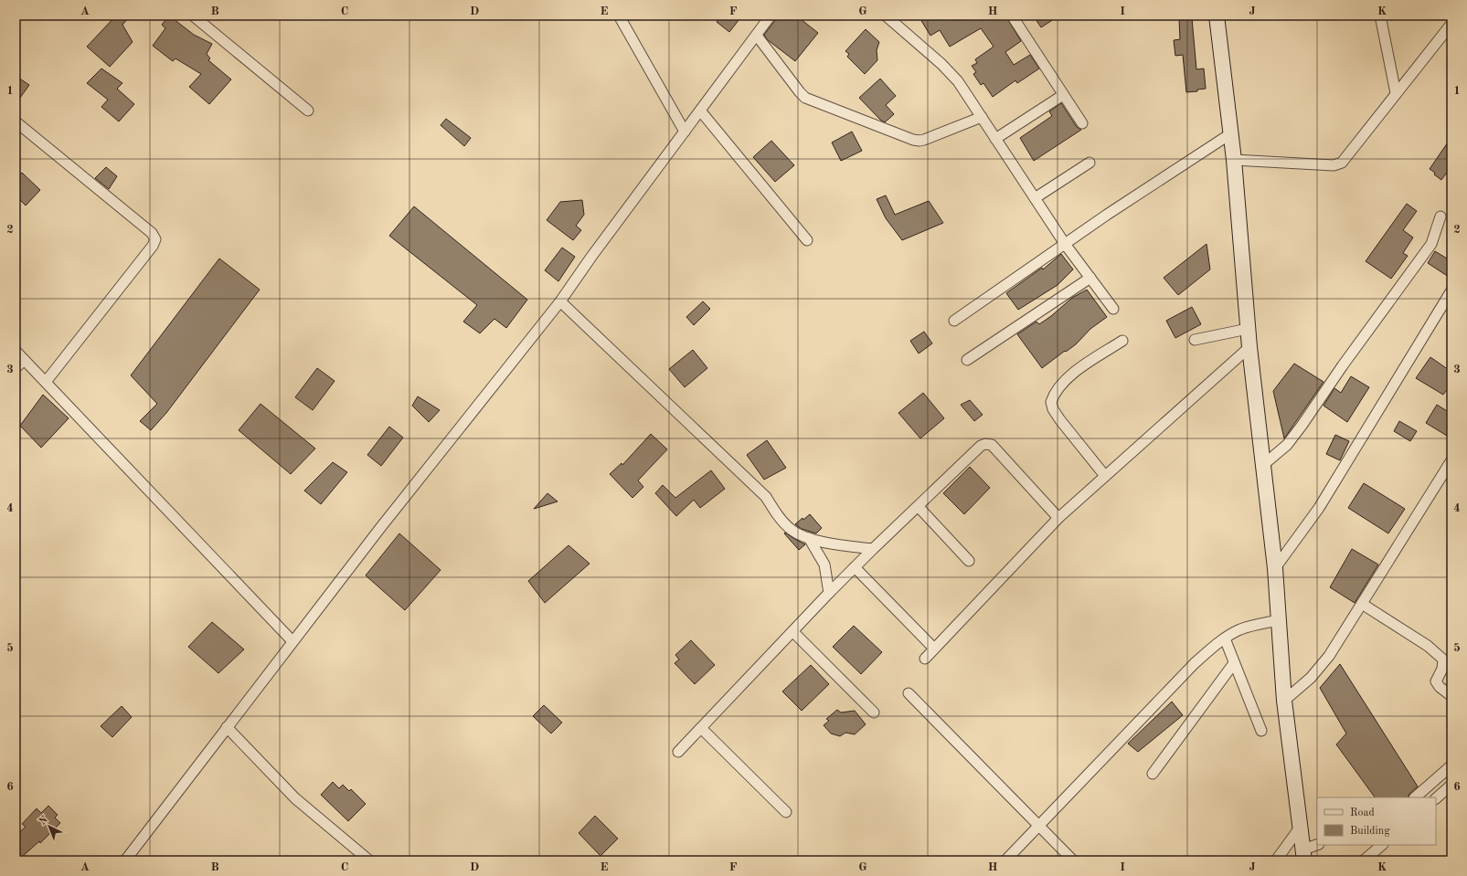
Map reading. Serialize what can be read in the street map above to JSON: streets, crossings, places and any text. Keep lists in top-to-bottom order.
{
  "legend": ["Road", "Building"],
  "north": "top left",
  "grid": {
    "columns": [
      "A",
      "B",
      "C",
      "D",
      "E",
      "F",
      "G",
      "H",
      "I",
      "J",
      "K"
    ],
    "rows": [
      "1",
      "2",
      "3",
      "4",
      "5",
      "6"
    ]
  }
}
